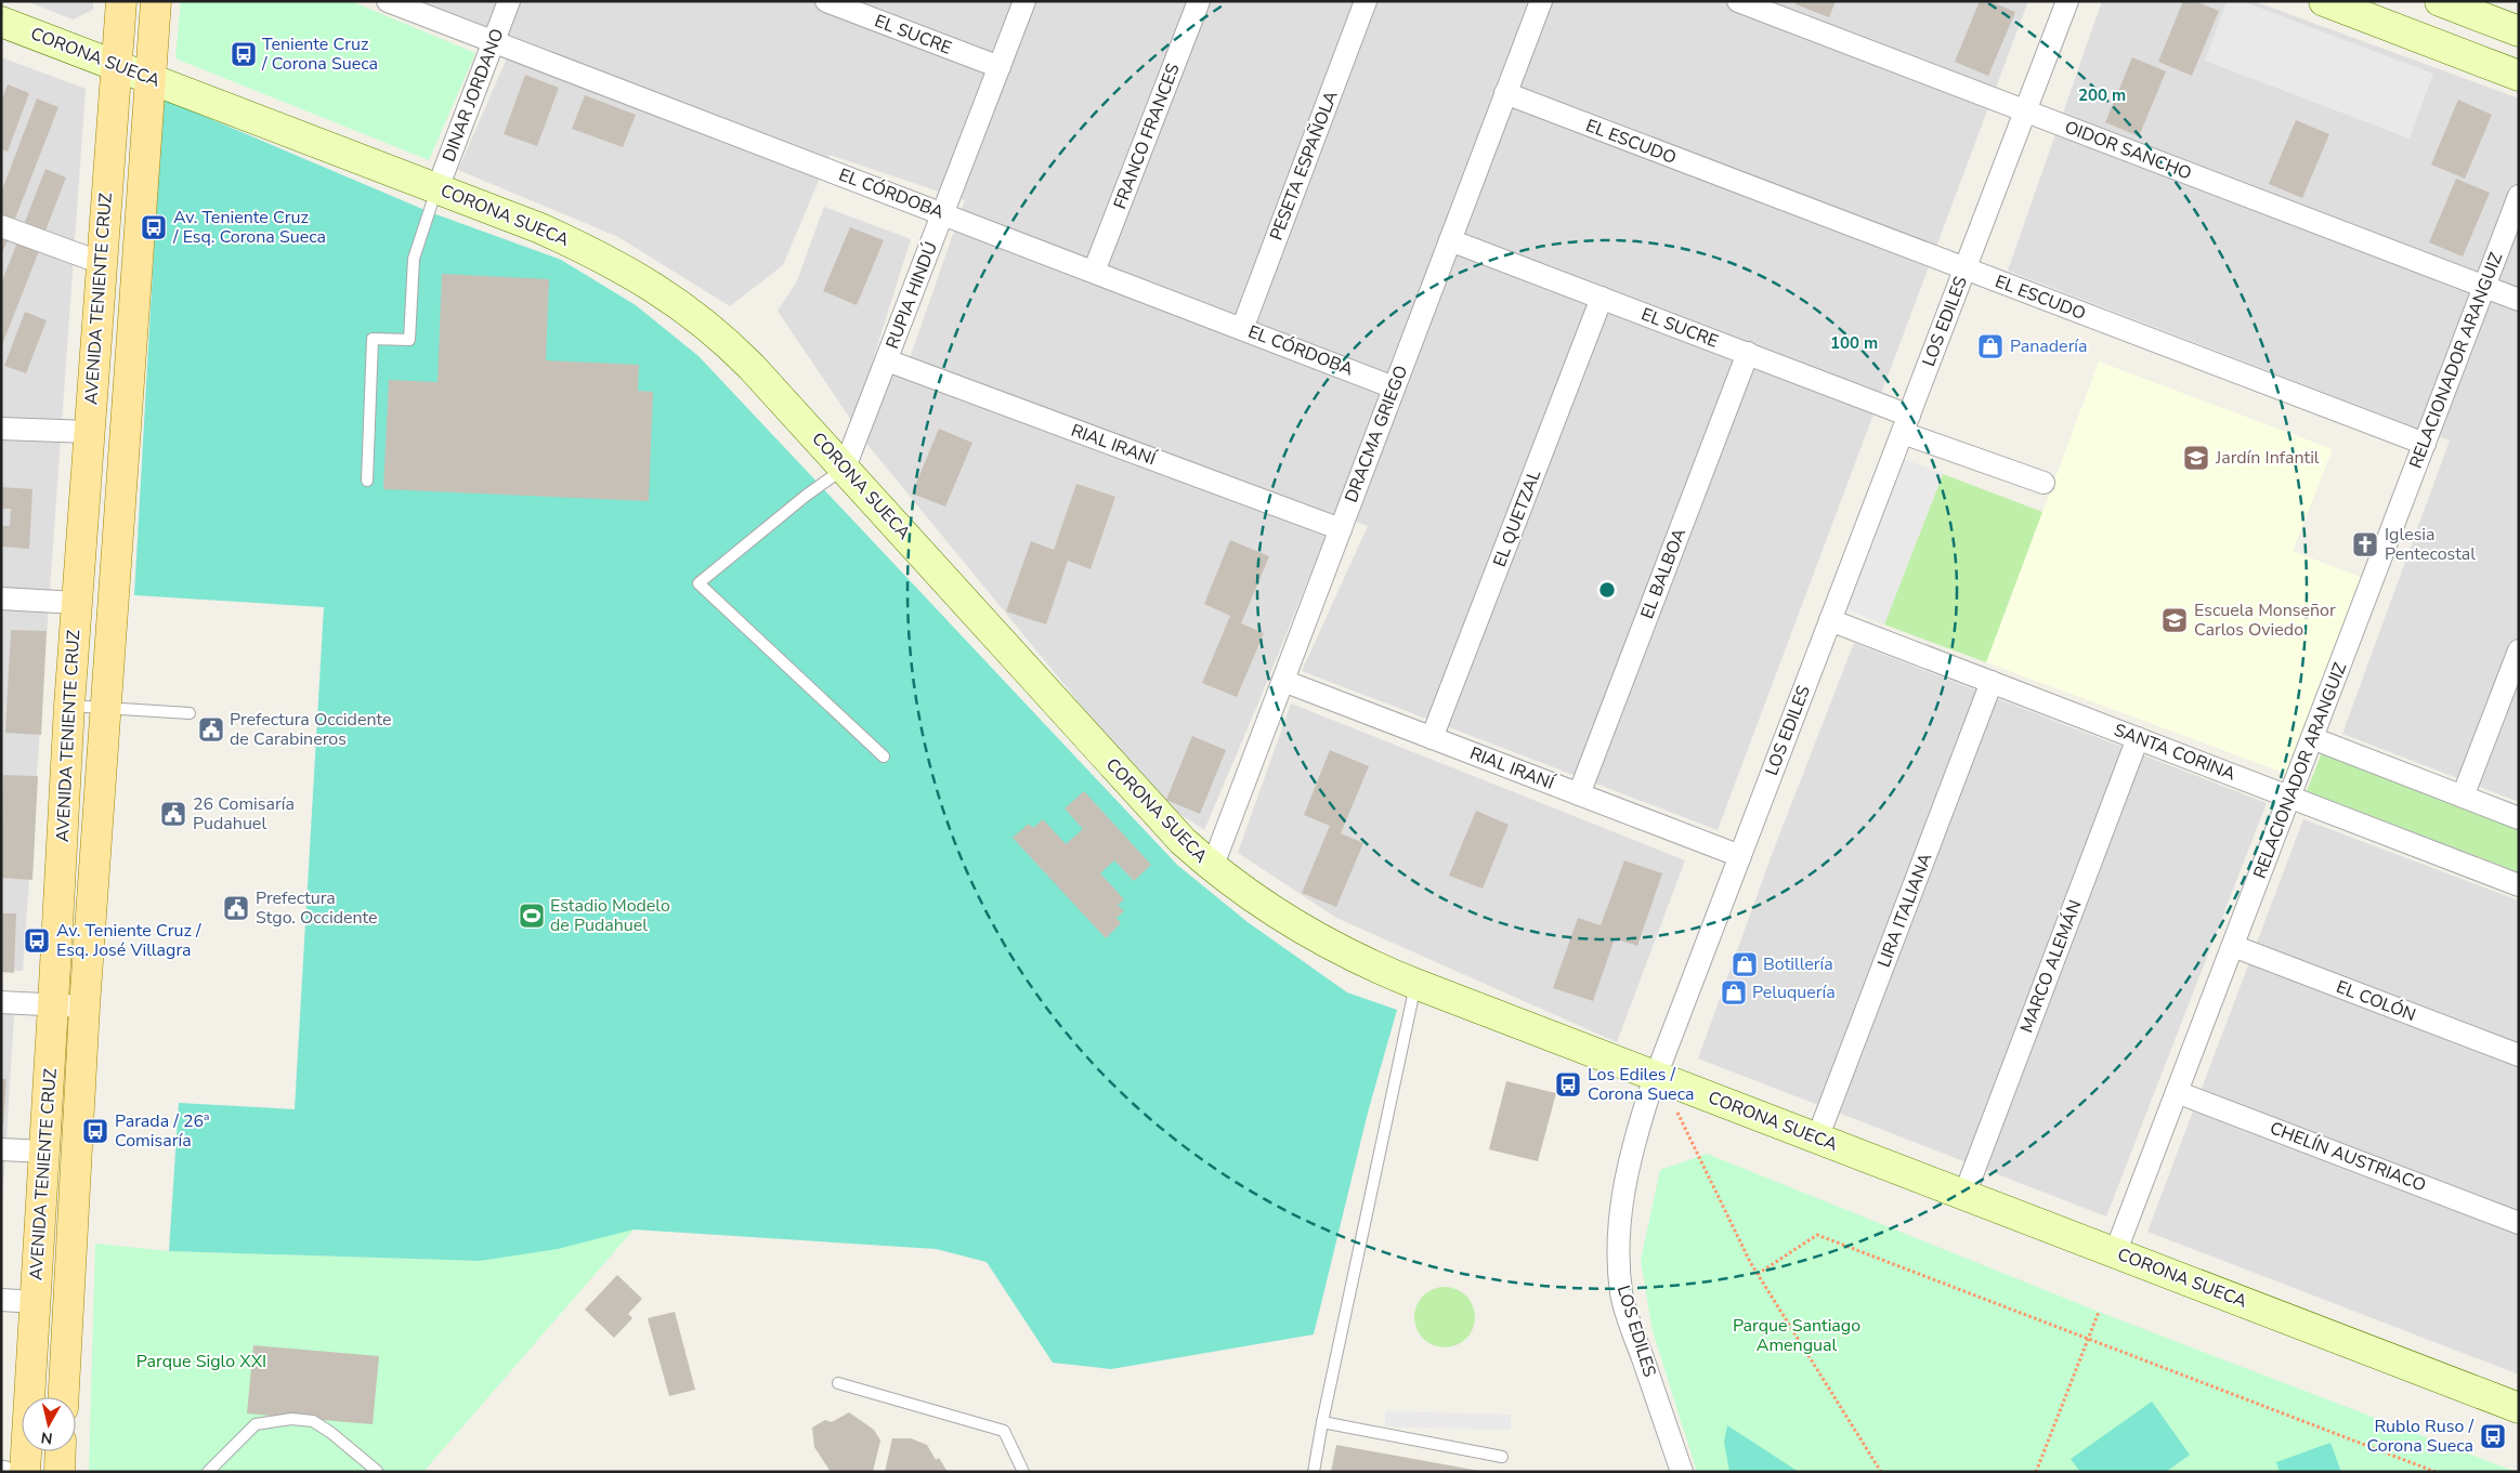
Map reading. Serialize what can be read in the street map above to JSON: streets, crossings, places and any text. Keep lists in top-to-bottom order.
{
  "streets": {
    "main road": ["AVENIDA TENIENTE CRUZ"],
    "street": [
      "EL SUCRE",
      "CORONA SUECA",
      "DINAR JORDANO",
      "FRANCO FRANCES",
      "EL ESCUDO",
      "OIDOR SANCHO",
      "PESETA ESPAÑOLA",
      "EL CÓRDOBA",
      "RUPIA HINDÚ",
      "LOS EDILES",
      "RELACIONADOR ARANGUIZ",
      "DRACMA GRIEGO",
      "RIAL IRANÍ",
      "EL QUETZAL",
      "EL BALBOA",
      "SANTA CORINA",
      "LIRA ITALIANA",
      "MARCO ALEMÁN",
      "EL COLÓN",
      "CHELÍN AUSTRIACO"
    ]
  },
  "crossings": [
    ["EL SUCRE", "RUPIA HINDÚ"],
    ["EL SUCRE", "LOS EDILES"],
    ["EL SUCRE", "DRACMA GRIEGO"],
    ["EL SUCRE", "EL QUETZAL"],
    ["EL SUCRE", "EL BALBOA"],
    ["CORONA SUECA", "DINAR JORDANO"],
    ["CORONA SUECA", "RUPIA HINDÚ"],
    ["CORONA SUECA", "AVENIDA TENIENTE CRUZ"],
    ["CORONA SUECA", "LOS EDILES"],
    ["CORONA SUECA", "RELACIONADOR ARANGUIZ"],
    ["CORONA SUECA", "DRACMA GRIEGO"],
    ["CORONA SUECA", "LIRA ITALIANA"],
    ["CORONA SUECA", "MARCO ALEMÁN"],
    ["DINAR JORDANO", "EL CÓRDOBA"],
    ["FRANCO FRANCES", "EL CÓRDOBA"],
    ["EL ESCUDO", "LOS EDILES"],
    ["EL ESCUDO", "RELACIONADOR ARANGUIZ"],
    ["EL ESCUDO", "DRACMA GRIEGO"],
    ["OIDOR SANCHO", "LOS EDILES"],
    ["OIDOR SANCHO", "RELACIONADOR ARANGUIZ"],
    ["PESETA ESPAÑOLA", "EL CÓRDOBA"],
    ["EL CÓRDOBA", "RUPIA HINDÚ"],
    ["EL CÓRDOBA", "DRACMA GRIEGO"],
    ["RUPIA HINDÚ", "RIAL IRANÍ"],
    ["LOS EDILES", "RIAL IRANÍ"],
    ["LOS EDILES", "SANTA CORINA"],
    ["RELACIONADOR ARANGUIZ", "SANTA CORINA"],
    ["RELACIONADOR ARANGUIZ", "EL COLÓN"],
    ["RELACIONADOR ARANGUIZ", "CHELÍN AUSTRIACO"],
    ["DRACMA GRIEGO", "RIAL IRANÍ"],
    ["RIAL IRANÍ", "EL QUETZAL"],
    ["RIAL IRANÍ", "EL BALBOA"],
    ["SANTA CORINA", "LIRA ITALIANA"],
    ["SANTA CORINA", "MARCO ALEMÁN"]
  ],
  "parks": ["Parque Santiago Amengual", "Parque Siglo XXI"],
  "places": {
    "bus stop": [
      "Teniente Cruz / Corona Sueca",
      "Av. Teniente Cruz / Esq. Corona Sueca",
      "Av. Teniente Cruz / Esq. José Villagra",
      "Los Ediles / Corona Sueca",
      "Parada / 26ª Comisaría",
      "Rublo Ruso / Corona Sueca"
    ],
    "shop": ["Panadería", "Botillería", "Peluquería"],
    "school or university": ["Jardín Infantil", "Escuela Monseñor Carlos Oviedo"],
    "church": ["Iglesia Pentecostal"],
    "public building": ["Prefectura Occidente de Carabineros", "26 Comisaría Pudahuel", "Prefectura Stgo. Occidente"],
    "sports": ["Estadio Modelo de Pudahuel"]
  },
  "north": "bottom",
  "rings": ["200 m", "100 m"]
}
